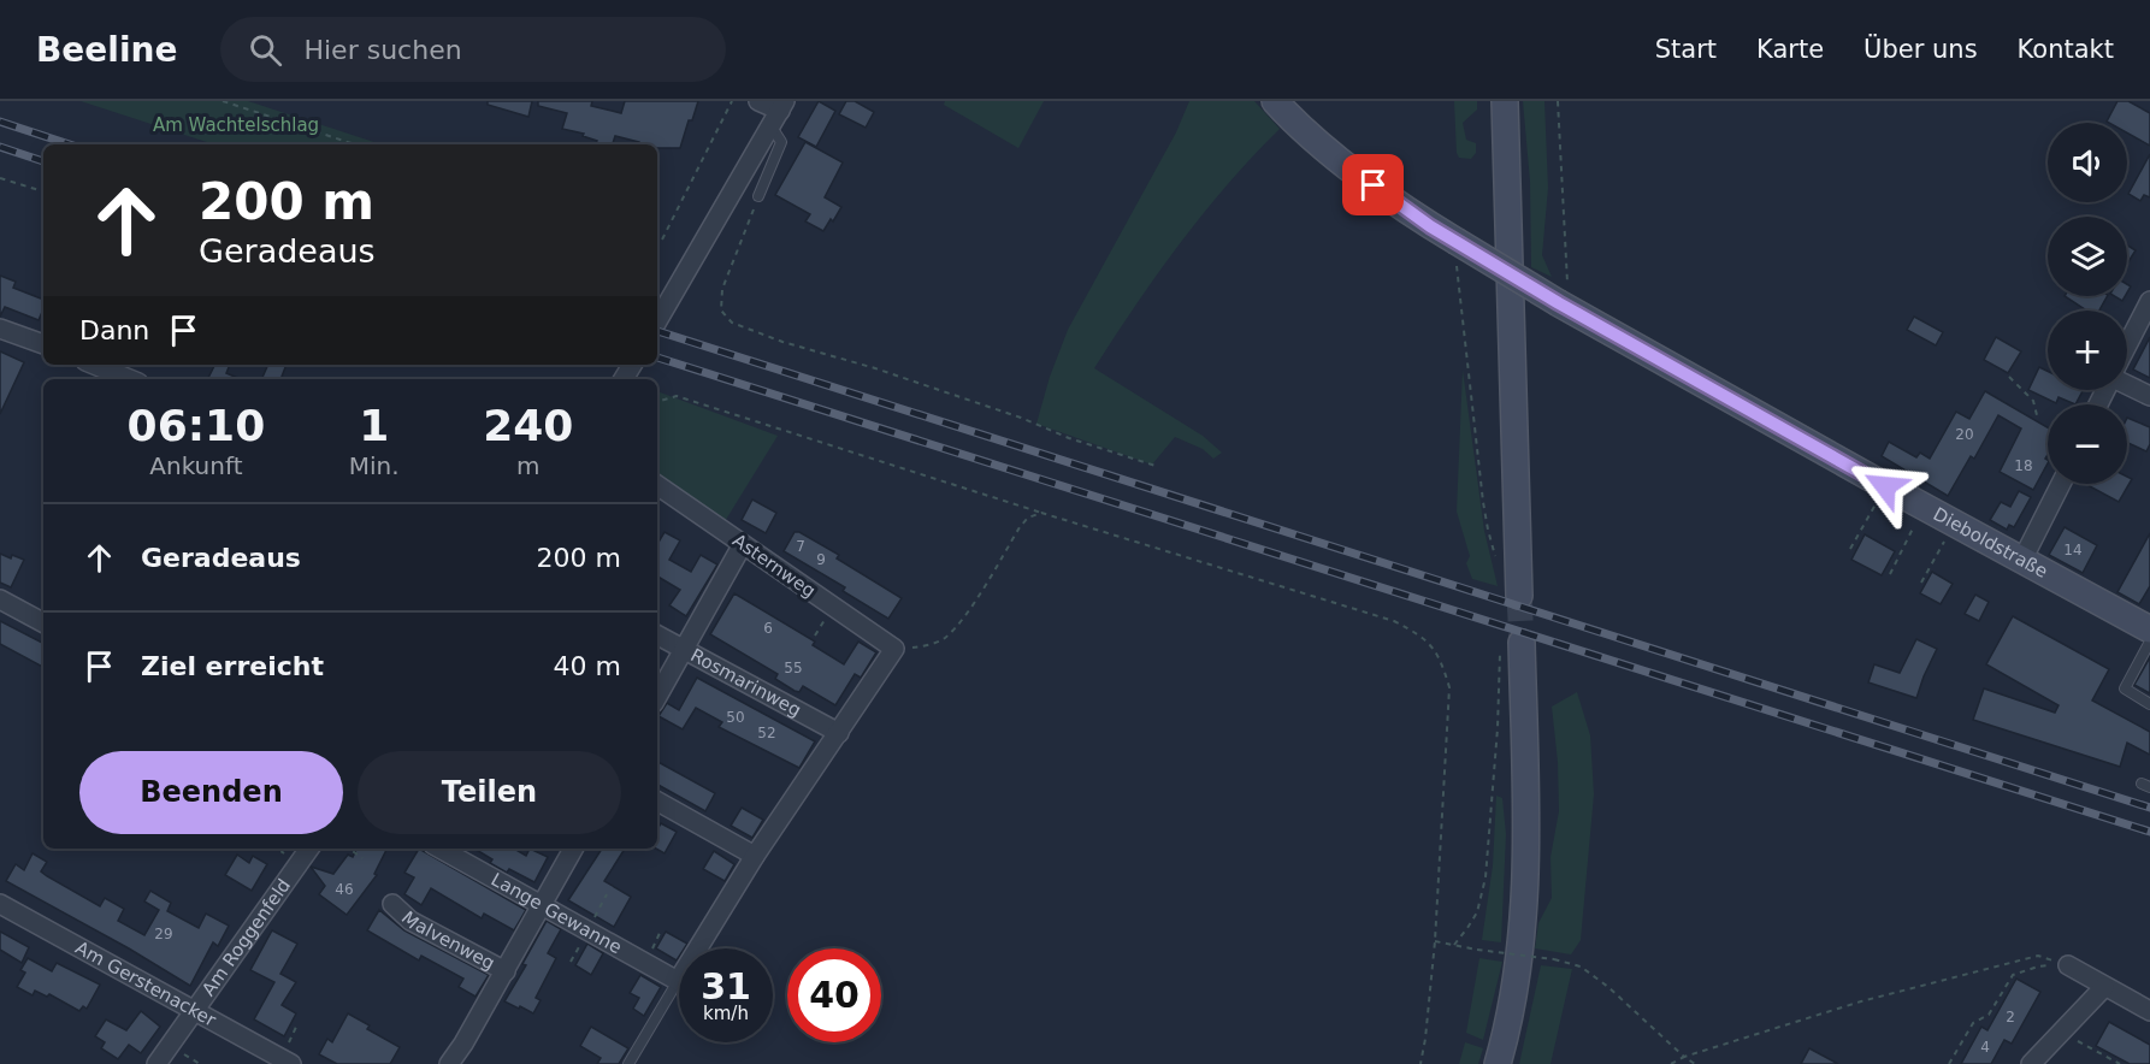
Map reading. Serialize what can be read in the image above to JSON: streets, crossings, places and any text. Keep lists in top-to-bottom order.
{
  "streets": {
    "street": [
      "Dieboldstraße",
      "Asternweg",
      "Rosmarinweg",
      "Lange Gewanne",
      "Am Roggenfeld",
      "Malvenweg",
      "Am Gerstenacker"
    ]
  },
  "crossings": [
    ["Am Roggenfeld", "Am Gerstenacker"]
  ],
  "parks": ["Am Wachtelschlag"],
  "house_numbers": [
    "20",
    "18",
    "7",
    "14",
    "9",
    "6",
    "55",
    "50",
    "52",
    "46",
    "29",
    "2",
    "4"
  ],
  "page": {
    "header": "Beeline",
    "search": "Hier suchen",
    "nav": [
      "Start",
      "Karte",
      "Über uns",
      "Kontakt"
    ],
    "map_buttons": ["+", "−"],
    "turn": ["200 m", "Geradeaus"],
    "then": "Dann",
    "eta": [
      "06:10",
      "Ankunft",
      "1",
      "Min.",
      "240",
      "m"
    ],
    "list": [
      {
        "name": "Geradeaus",
        "value": "200 m"
      },
      {
        "name": "Ziel erreicht",
        "value": "40 m"
      }
    ],
    "buttons": ["Beenden", "Teilen"],
    "speed": "31 km/h",
    "limit": "40"
  }
}
